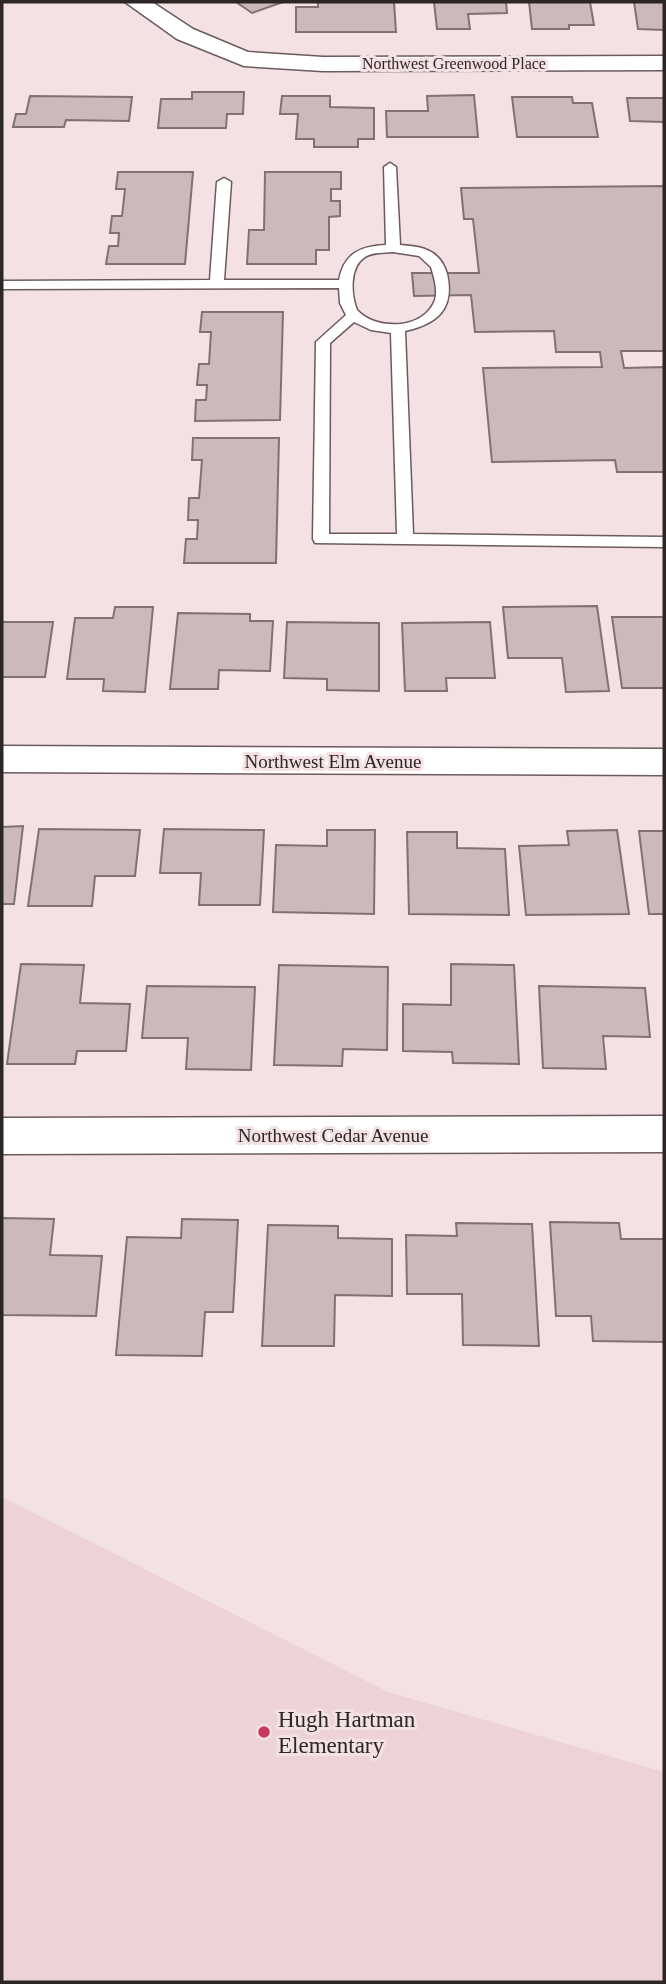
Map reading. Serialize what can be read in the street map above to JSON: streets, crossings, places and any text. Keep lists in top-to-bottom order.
{
  "streets": {
    "street": ["Northwest Greenwood Place", "Northwest Elm Avenue", "Northwest Cedar Avenue"]
  },
  "places": ["Hugh Hartman Elementary"]
}
